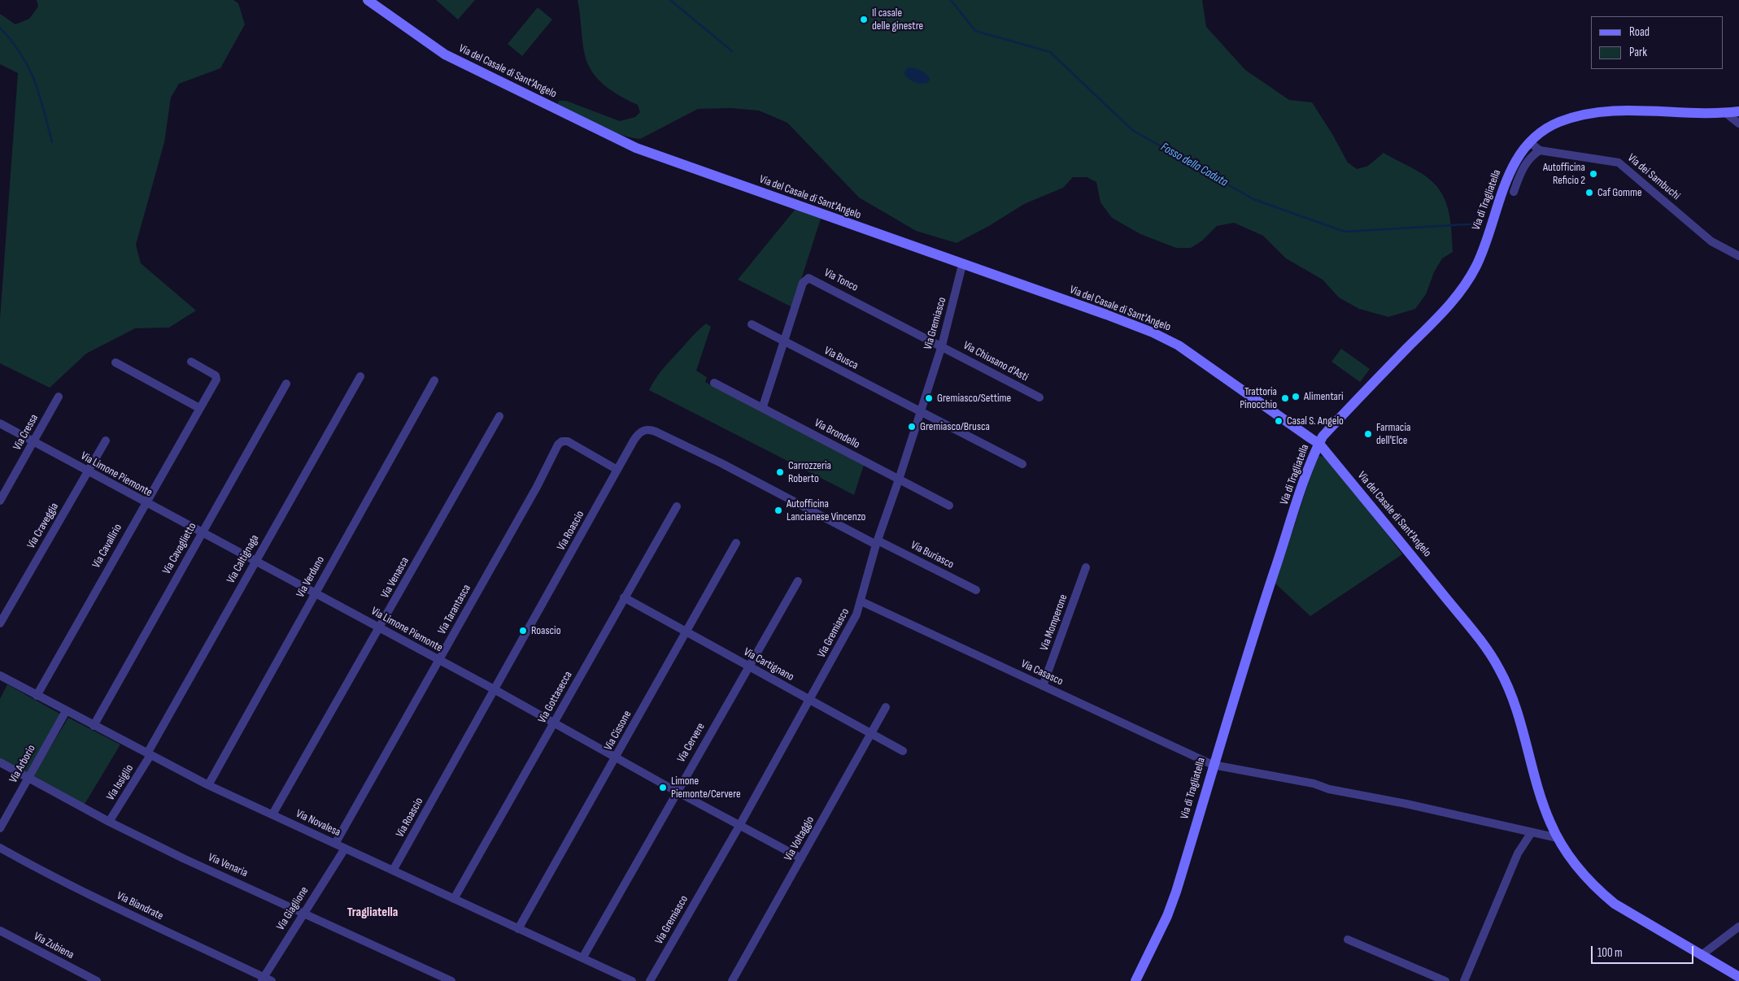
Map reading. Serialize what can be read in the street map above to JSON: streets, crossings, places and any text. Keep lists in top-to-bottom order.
{
  "streets": {
    "main road": ["Via del Casale di Sant'Angelo", "Via di Tragliatella"],
    "street": [
      "Via dei Sambuchi",
      "Via Tonco",
      "Via Gremiasco",
      "Via Busca",
      "Via Chiusano d'Asti",
      "Via Cressa",
      "Via Brondello",
      "Via Limone Piemonte",
      "Via Craveggia",
      "Via Roascio",
      "Via Cavallirio",
      "Via Cavaglietto",
      "Via Buriasco",
      "Via Caltignaga",
      "Via Verduno",
      "Via Venasca",
      "Via Tarantasca",
      "Via Momperone",
      "Via Cartignano",
      "Via Casasco",
      "Via Gottasecca",
      "Via Cissone",
      "Via Cervere",
      "Via Arborio",
      "Via Issiglio",
      "Via Novalesa",
      "Via Voltaggio",
      "Via Venaria",
      "Via Biandrate",
      "Via Giaglione",
      "Via Zubiena"
    ]
  },
  "crossings": [
    ["Via del Casale di Sant'Angelo", "Via di Tragliatella"],
    ["Via del Casale di Sant'Angelo", "Via Gremiasco"],
    ["Via del Casale di Sant'Angelo", "Via Casasco"],
    ["Via di Tragliatella", "Via Casasco"],
    ["Via Tonco", "Via Gremiasco"],
    ["Via Tonco", "Via Busca"],
    ["Via Tonco", "Via Chiusano d'Asti"],
    ["Via Tonco", "Via Brondello"],
    ["Via Gremiasco", "Via Busca"],
    ["Via Gremiasco", "Via Chiusano d'Asti"],
    ["Via Gremiasco", "Via Brondello"],
    ["Via Gremiasco", "Via Limone Piemonte"],
    ["Via Gremiasco", "Via Roascio"],
    ["Via Gremiasco", "Via Buriasco"],
    ["Via Gremiasco", "Via Cartignano"],
    ["Via Gremiasco", "Via Casasco"],
    ["Via Cressa", "Via Limone Piemonte"],
    ["Via Limone Piemonte", "Via Craveggia"],
    ["Via Limone Piemonte", "Via Roascio"],
    ["Via Limone Piemonte", "Via Cavallirio"],
    ["Via Limone Piemonte", "Via Cavaglietto"],
    ["Via Limone Piemonte", "Via Caltignaga"],
    ["Via Limone Piemonte", "Via Verduno"],
    ["Via Limone Piemonte", "Via Venasca"],
    ["Via Limone Piemonte", "Via Tarantasca"],
    ["Via Limone Piemonte", "Via Gottasecca"],
    ["Via Limone Piemonte", "Via Cissone"],
    ["Via Limone Piemonte", "Via Cervere"],
    ["Via Limone Piemonte", "Via Voltaggio"],
    ["Via Roascio", "Via Buriasco"],
    ["Via Roascio", "Via Tarantasca"],
    ["Via Roascio", "Via Novalesa"],
    ["Via Cavallirio", "Via Novalesa"],
    ["Via Cavaglietto", "Via Novalesa"],
    ["Via Caltignaga", "Via Issiglio"],
    ["Via Caltignaga", "Via Novalesa"],
    ["Via Verduno", "Via Novalesa"],
    ["Via Venasca", "Via Novalesa"],
    ["Via Tarantasca", "Via Novalesa"],
    ["Via Momperone", "Via Casasco"],
    ["Via Cartignano", "Via Gottasecca"],
    ["Via Cartignano", "Via Cissone"],
    ["Via Cartignano", "Via Cervere"],
    ["Via Cartignano", "Via Voltaggio"],
    ["Via Gottasecca", "Via Novalesa"],
    ["Via Cissone", "Via Novalesa"],
    ["Via Cervere", "Via Novalesa"],
    ["Via Arborio", "Via Novalesa"],
    ["Via Arborio", "Via Venaria"],
    ["Via Issiglio", "Via Novalesa"],
    ["Via Issiglio", "Via Venaria"],
    ["Via Novalesa", "Via Giaglione"],
    ["Via Venaria", "Via Giaglione"],
    ["Via Biandrate", "Via Giaglione"]
  ],
  "districts": ["Tragliatella"],
  "water": ["Fosso della Caduta"],
  "places": [
    "Il casale delle ginestre",
    "Autofficina Reficio 2",
    "Caf Gomme",
    "Alimentari",
    "Gremiasco/Settime",
    "Trattoria Pinocchio",
    "Casal S. Angelo",
    "Gremiasco/Brusca",
    "Farmacia dell'Elce",
    "Carrozzeria Roberto",
    "Autofficina Lancianese Vincenzo",
    "Roascio",
    "Limone Piemonte/Cervere"
  ],
  "legend": ["Road", "Park"],
  "scale_bar": "100 m"
}
